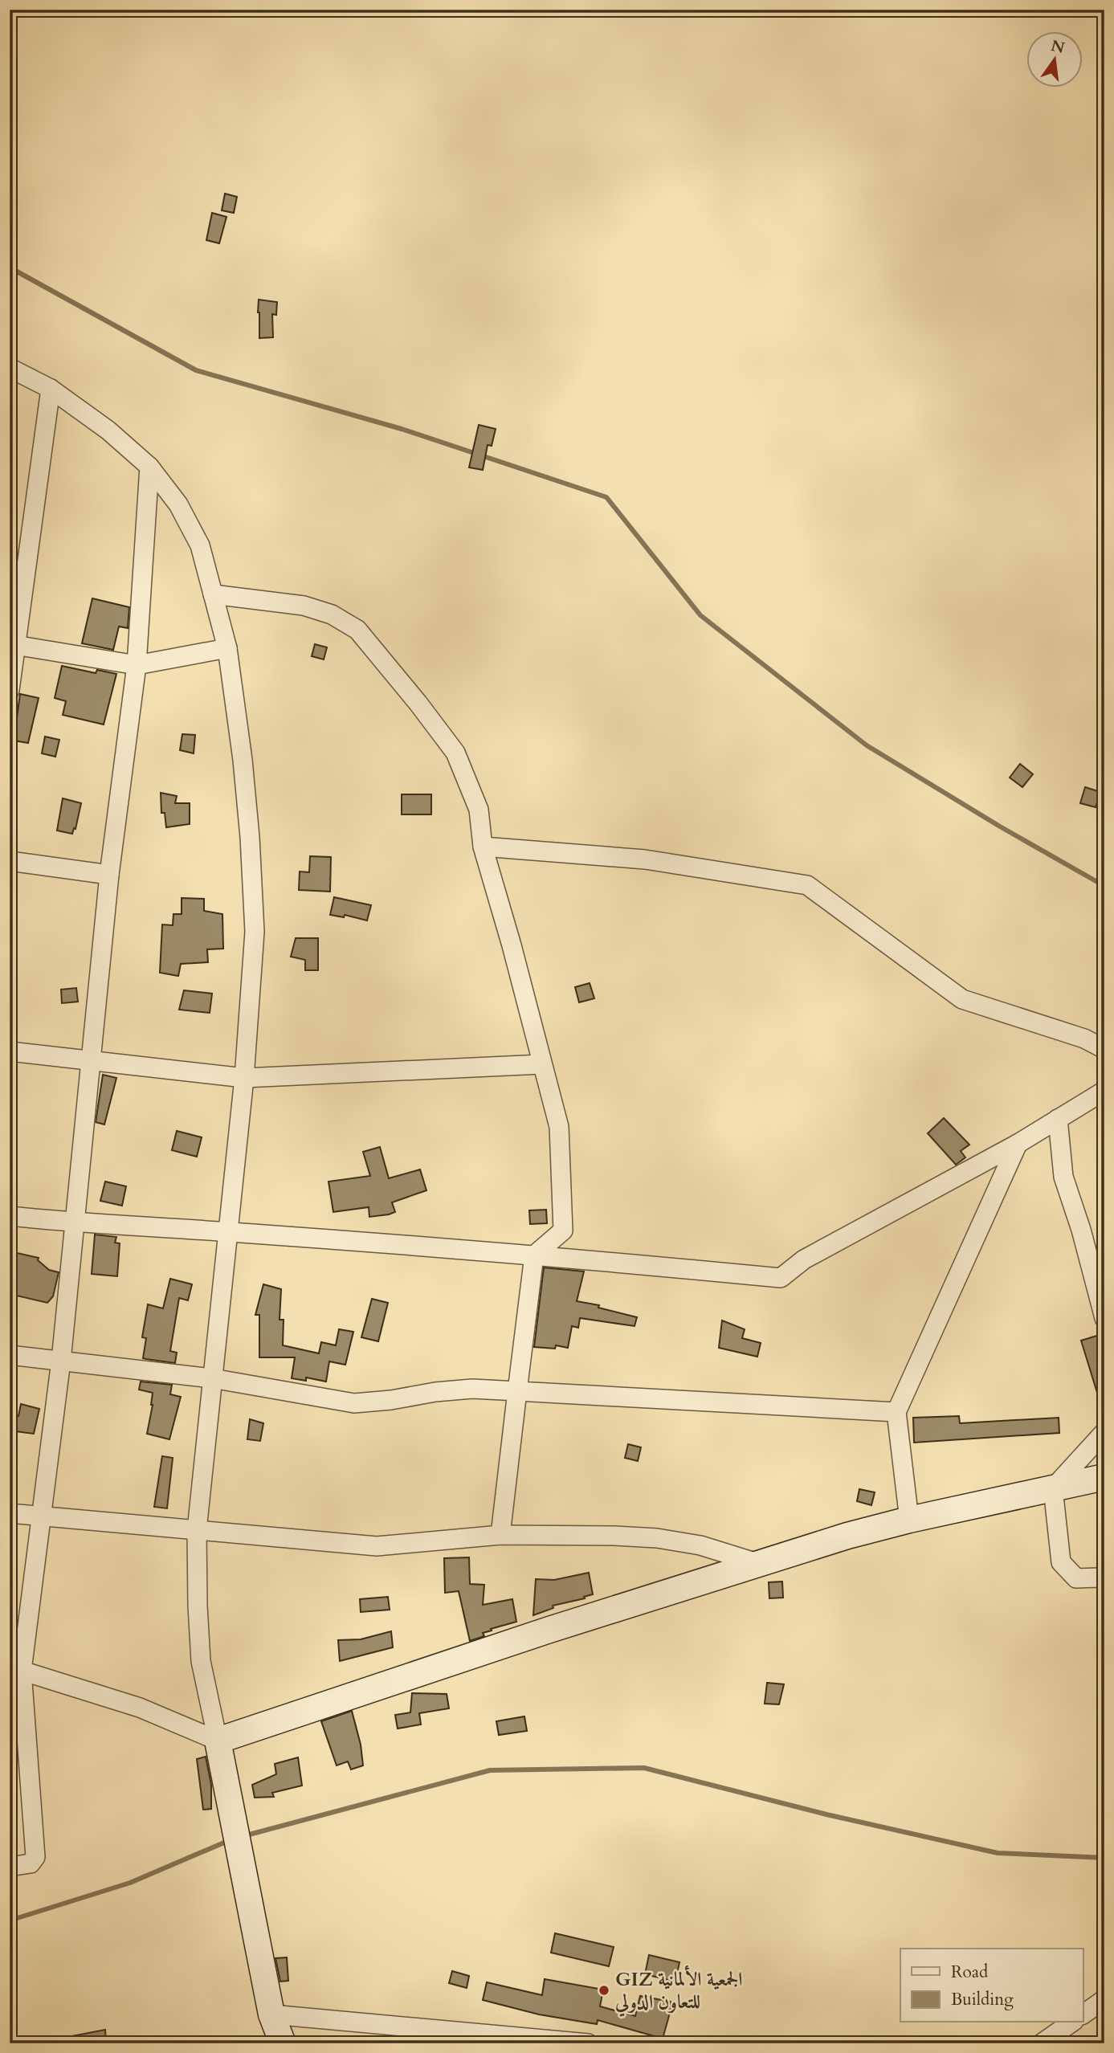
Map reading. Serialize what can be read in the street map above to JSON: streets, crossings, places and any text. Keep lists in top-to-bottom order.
{
  "places": ["GIZ الجمعية الألمانية للتعاون الدولي"],
  "legend": ["Road", "Building"],
  "north": "top"
}
